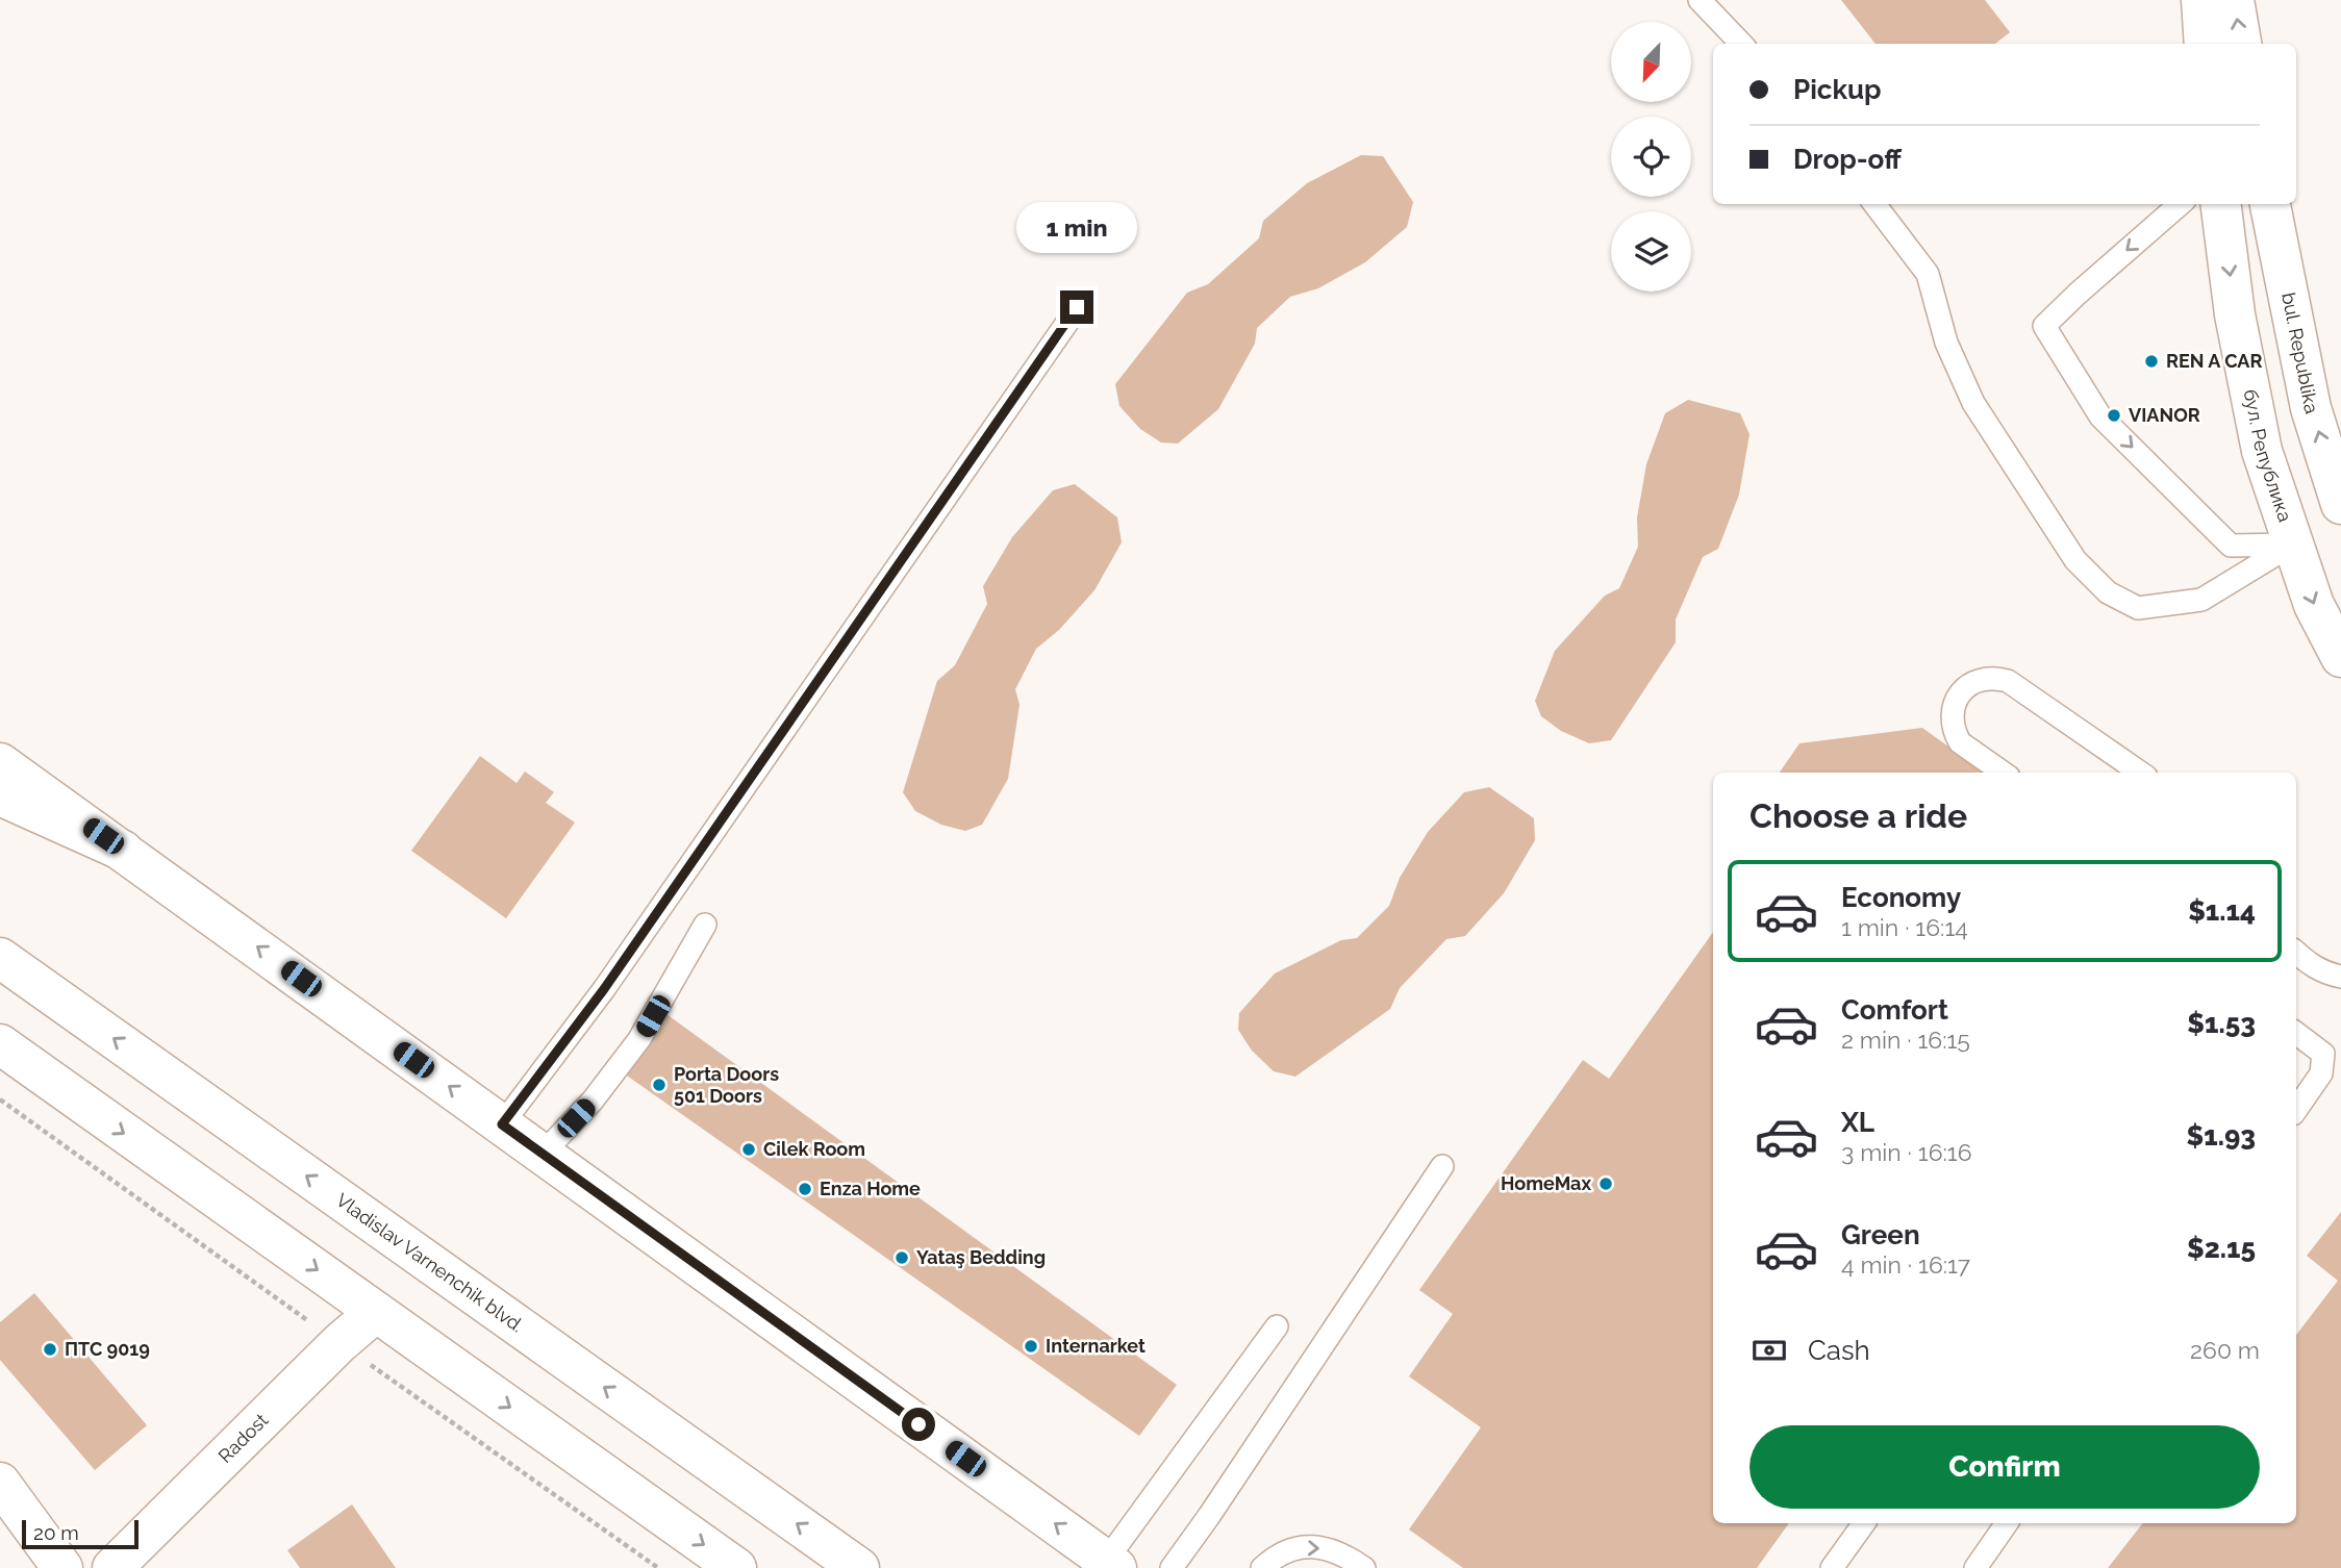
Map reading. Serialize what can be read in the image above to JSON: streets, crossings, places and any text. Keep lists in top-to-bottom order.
{
  "streets": {
    "street": [
      "bul. Republika",
      "бул. Република",
      "Vladislav Varnenchik blvd.",
      "Radost"
    ]
  },
  "one_way": ["bul. Republika", "бул. Република"],
  "places": [
    "REN A CAR",
    "VIANOR",
    "Porta Doors 501 Doors",
    "Cilek Room",
    "HomeMax",
    "Enza Home",
    "Yataş Bedding",
    "Internarket",
    "ПТС 9019"
  ],
  "scale_bar": "20 m",
  "north": "bottom left",
  "page": {
    "banner": ["Pickup", "Drop-off"],
    "bubble": "1 min",
    "heading": "Choose a ride",
    "list": [
      {
        "name": "Economy",
        "note": "1 min · 16:14",
        "value": "$1.14"
      },
      {
        "name": "Comfort",
        "note": "2 min · 16:15",
        "value": "$1.53"
      },
      {
        "name": "XL",
        "note": "3 min · 16:16",
        "value": "$1.93"
      },
      {
        "name": "Green",
        "note": "4 min · 16:17",
        "value": "$2.15"
      }
    ],
    "pay": ["Cash", "260 m"],
    "buttons": "Confirm",
    "scale": "20 m"
  }
}
